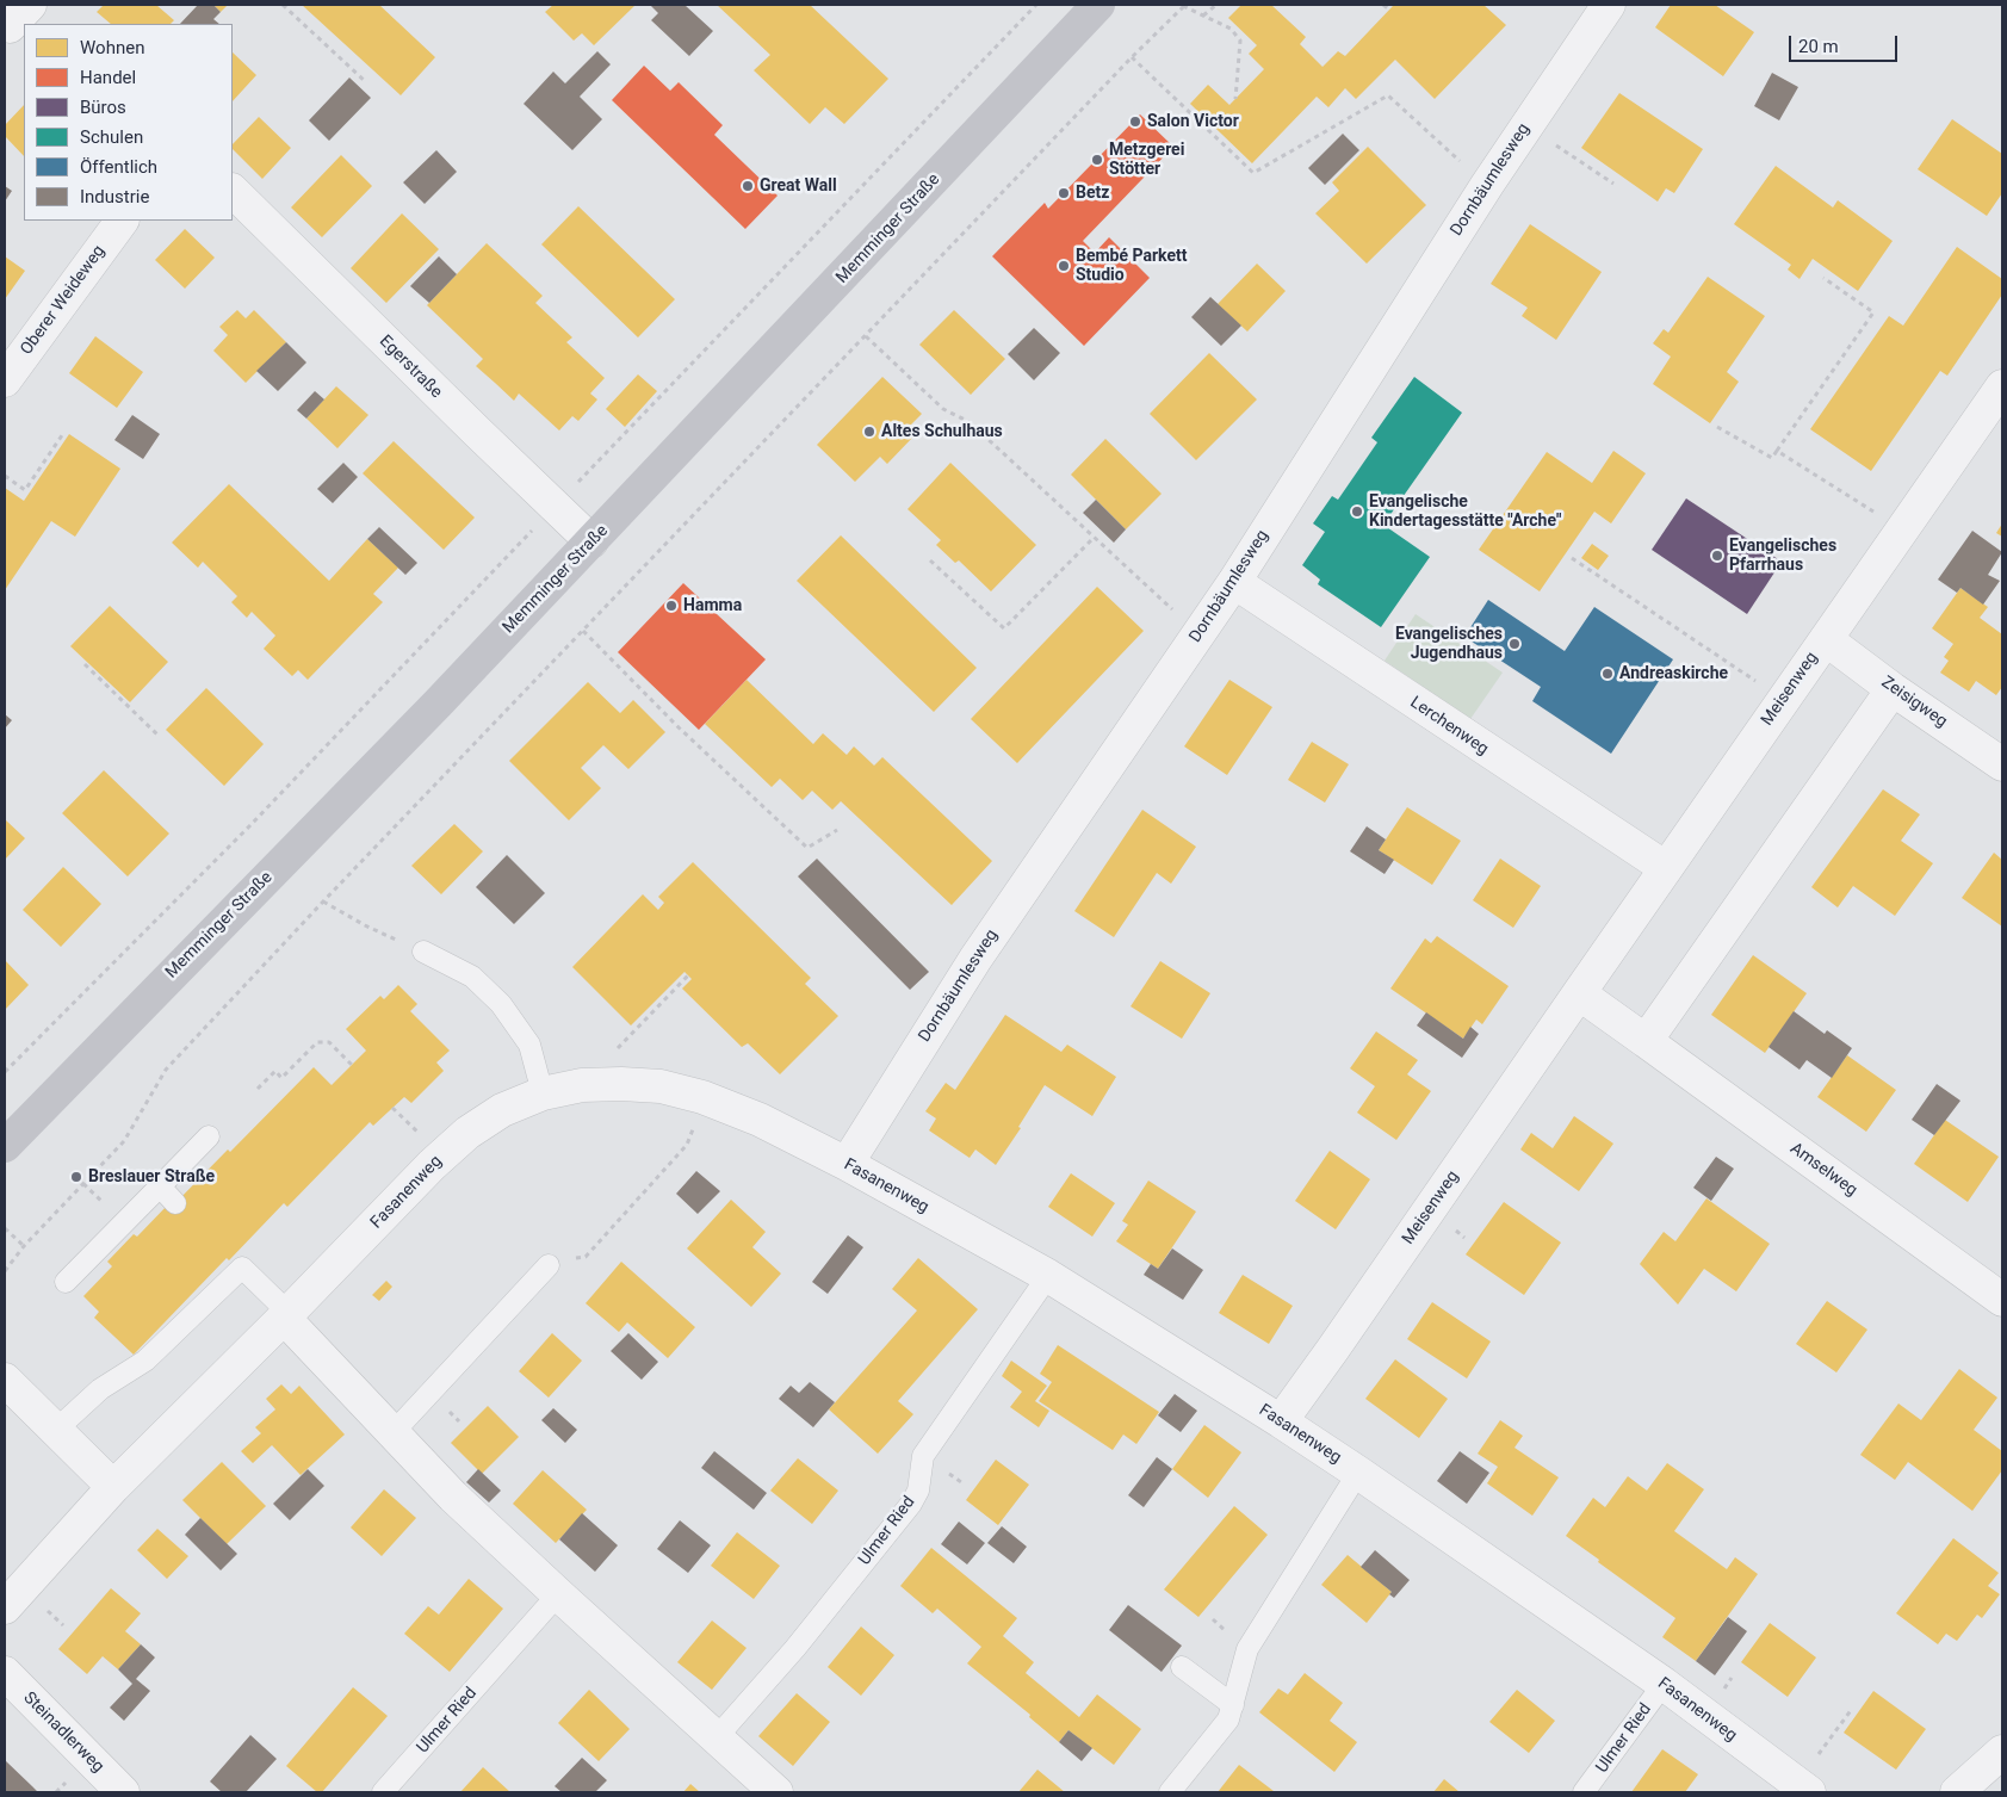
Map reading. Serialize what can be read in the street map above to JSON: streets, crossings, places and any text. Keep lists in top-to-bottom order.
{
  "streets": {
    "main road": ["Memminger Straße"],
    "street": [
      "Dornbäumlesweg",
      "Oberer Weideweg",
      "Egerstraße",
      "Meisenweg",
      "Zeisigweg",
      "Lerchenweg",
      "Amselweg",
      "Fasanenweg",
      "Steinadlerweg"
    ],
    "lane": ["Ulmer Ried"]
  },
  "crossings": [
    ["Dornbäumlesweg", "Lerchenweg"],
    ["Dornbäumlesweg", "Fasanenweg"],
    ["Memminger Straße", "Egerstraße"],
    ["Meisenweg", "Zeisigweg"],
    ["Meisenweg", "Lerchenweg"],
    ["Meisenweg", "Fasanenweg"],
    ["Fasanenweg", "Ulmer Ried"]
  ],
  "places": [
    "Salon Victor",
    "Metzgerei Stötter",
    "Great Wall",
    "Betz",
    "Bembé Parkett Studio",
    "Altes Schulhaus",
    "Evangelische Kindertagesstätte \"Arche\"",
    "Evangelisches Pfarrhaus",
    "Hamma",
    "Evangelisches Jugendhaus",
    "Andreaskirche",
    "Breslauer Straße"
  ],
  "legend": [
    "Wohnen",
    "Handel",
    "Büros",
    "Schulen",
    "Öffentlich",
    "Industrie"
  ],
  "scale_bar": "20 m"
}
